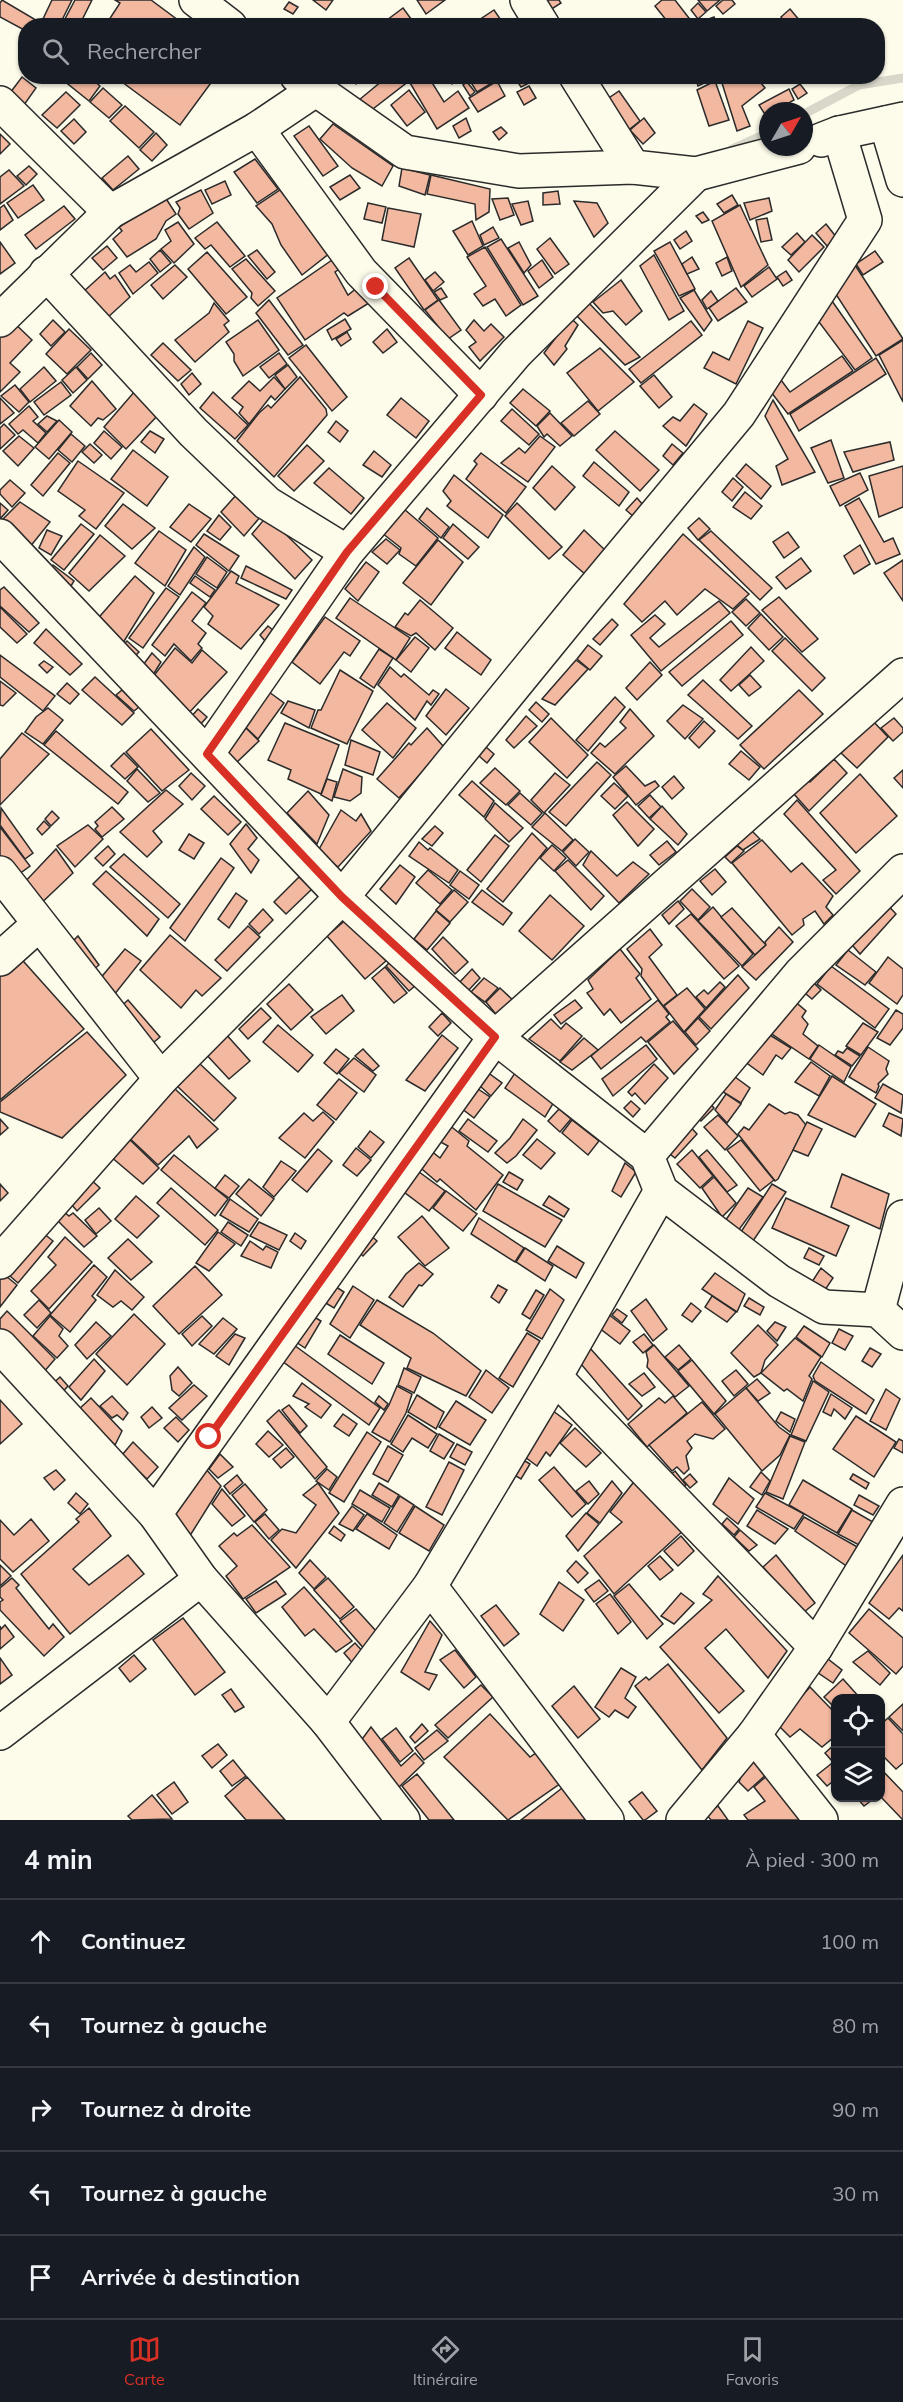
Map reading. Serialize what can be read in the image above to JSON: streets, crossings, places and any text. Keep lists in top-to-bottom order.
{
  "north": "top right",
  "page": {
    "search": "Rechercher",
    "heading": ["4 min", "À pied · 300 m"],
    "list": [
      ["Continuez", "100 m"],
      ["Tournez à gauche", "80 m"],
      ["Tournez à droite", "90 m"],
      ["Tournez à gauche", "30 m"],
      "Arrivée à destination"
    ],
    "nav": ["Carte", "Itinéraire", "Favoris"]
  }
}
